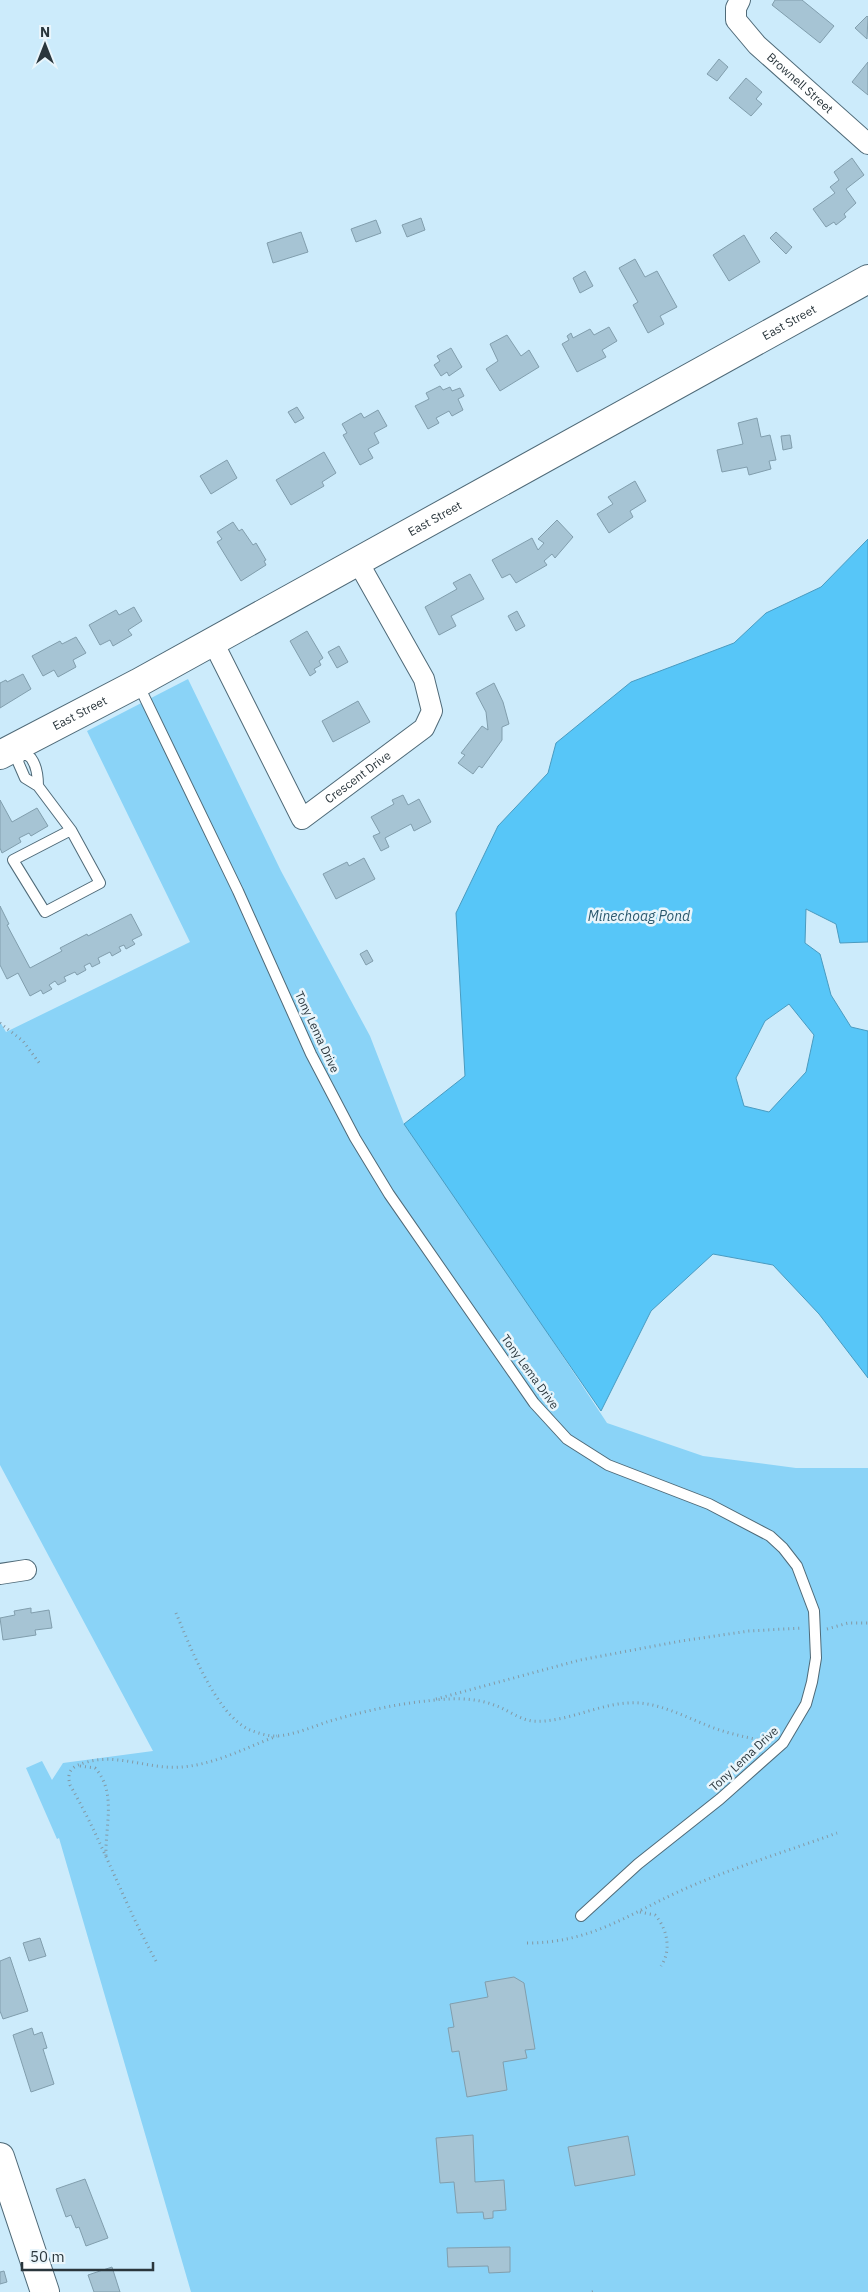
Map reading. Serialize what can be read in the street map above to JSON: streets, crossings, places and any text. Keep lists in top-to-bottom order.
{
  "streets": {
    "main road": ["East Street"],
    "street": ["Brownell Street", "Crescent Drive"],
    "lane": ["Tony Lema Drive"]
  },
  "crossings": [
    ["East Street", "Crescent Drive"],
    ["East Street", "Tony Lema Drive"]
  ],
  "water": ["Minechoag Pond"],
  "scale_bar": "50 m",
  "north": "top"
}
